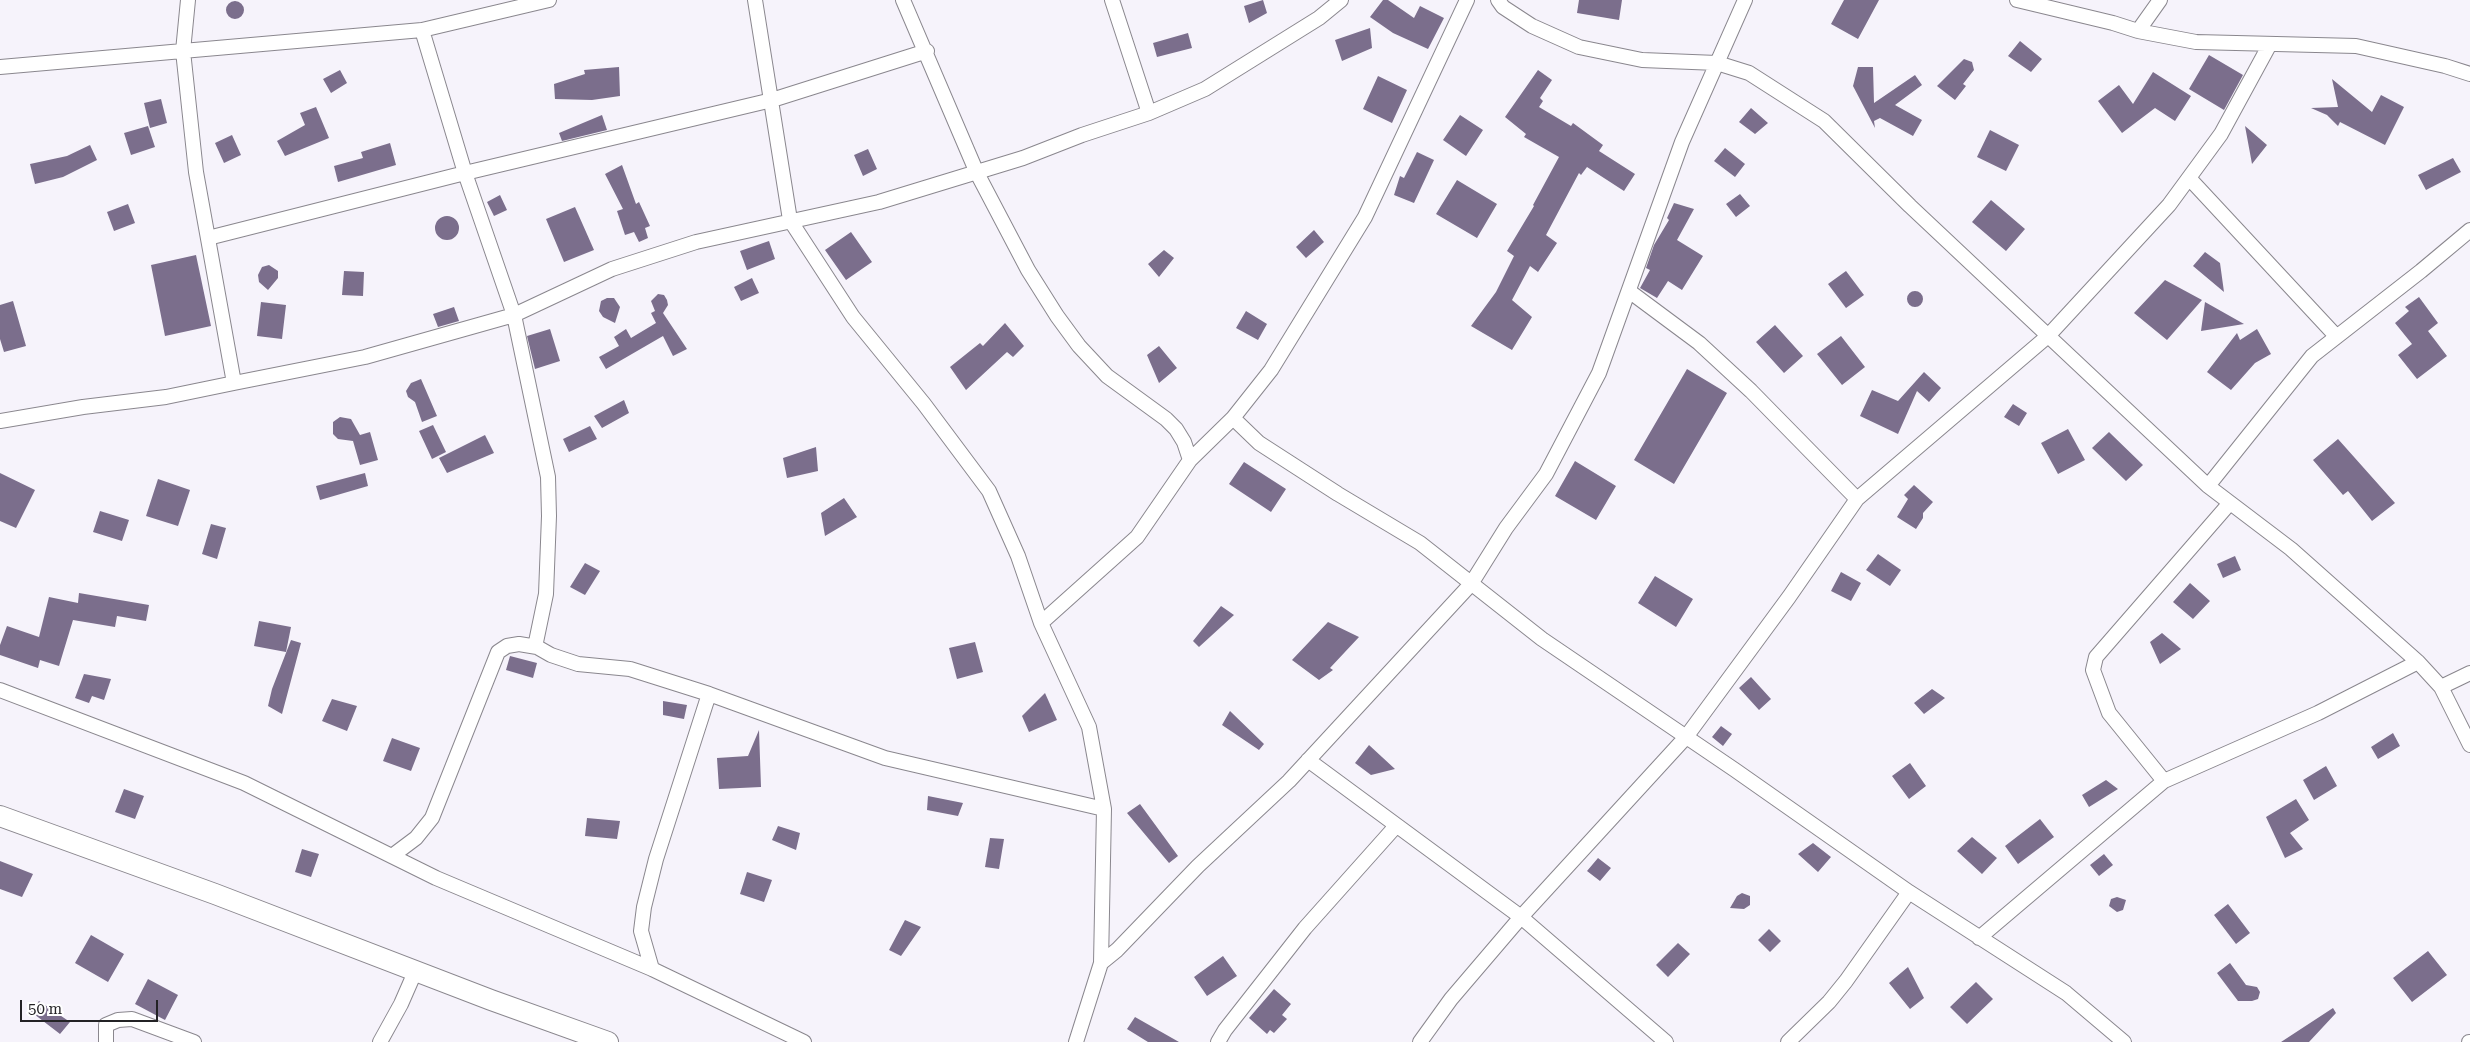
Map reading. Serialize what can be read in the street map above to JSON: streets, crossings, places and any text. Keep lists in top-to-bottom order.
{
  "scale_bar": "50 m"
}
